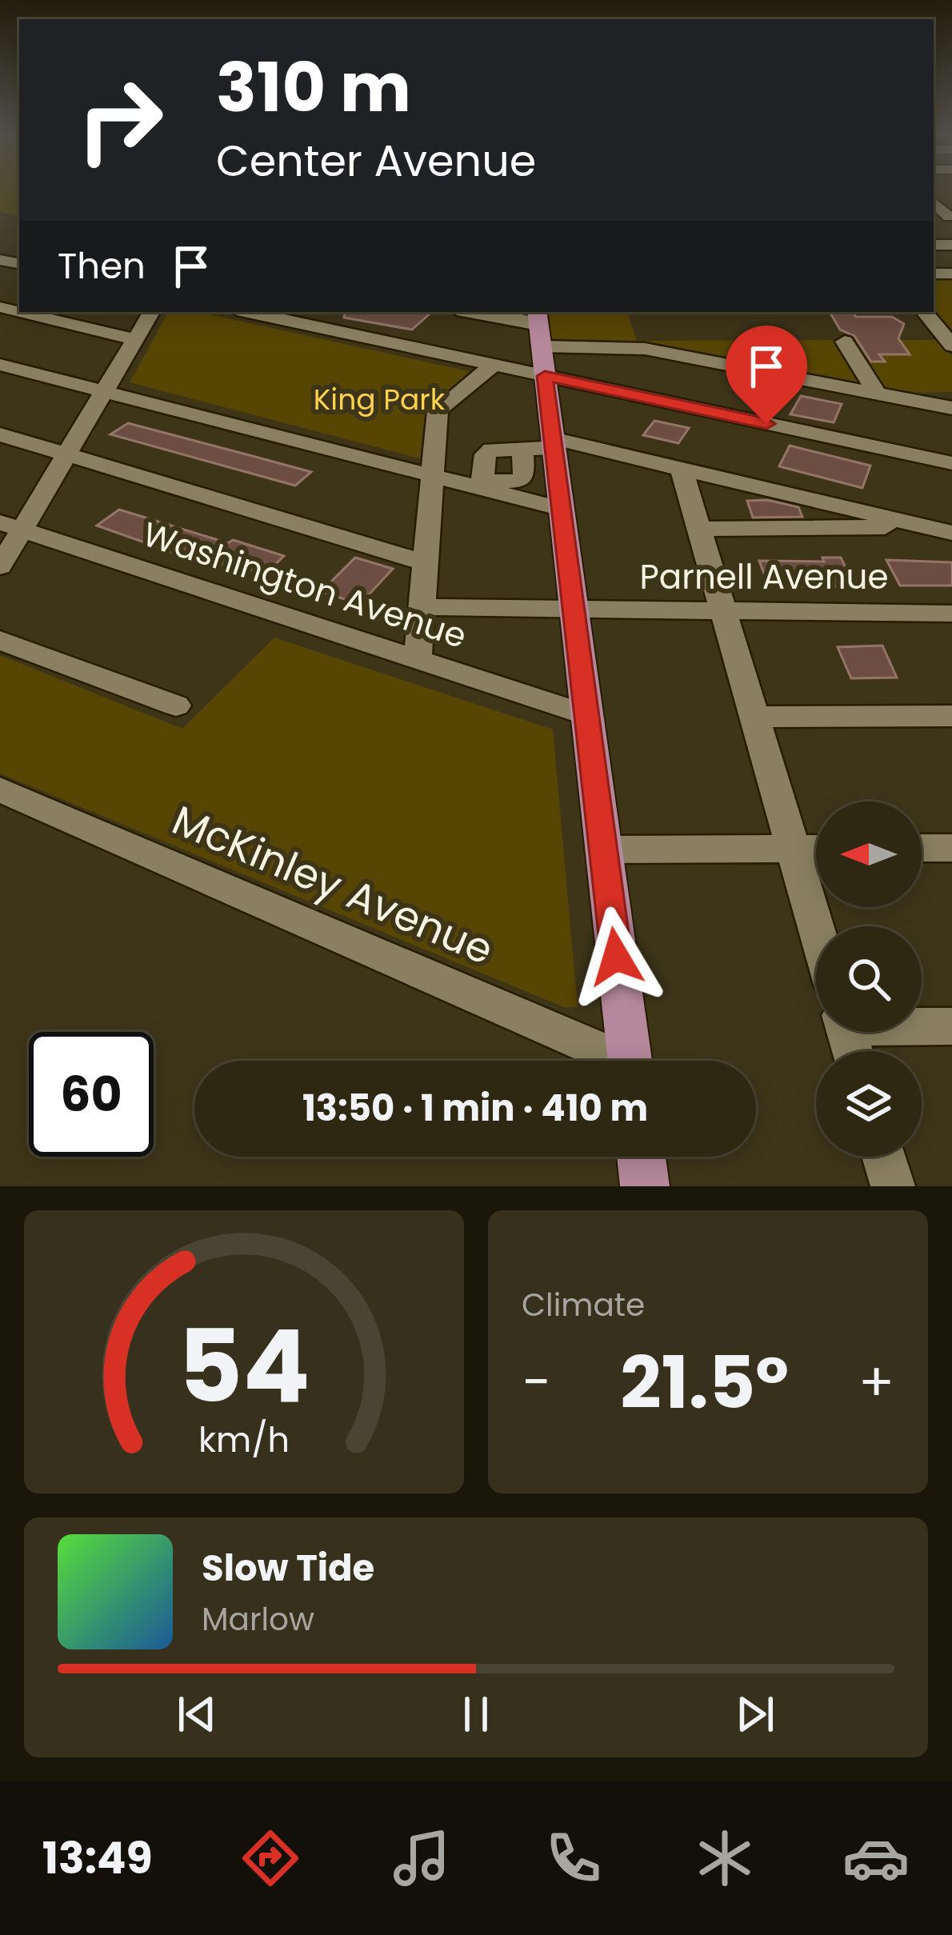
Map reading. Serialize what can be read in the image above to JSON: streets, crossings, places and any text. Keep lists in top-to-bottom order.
{
  "streets": {
    "street": ["Parnell Avenue", "Washington Avenue", "McKinley Avenue"]
  },
  "parks": ["King Park"],
  "north": "left",
  "page": {
    "turn": ["310 m", "Center Avenue"],
    "then": "Then",
    "limit": "60",
    "trip": "13:50 · 1 min · 410 m",
    "tile": "Climate",
    "heat": ["−", "21.5°", "+"],
    "song": ["Slow Tide", "Marlow"],
    "tabs": "13:49",
    "gauge": ["54", "km/h"]
  }
}
